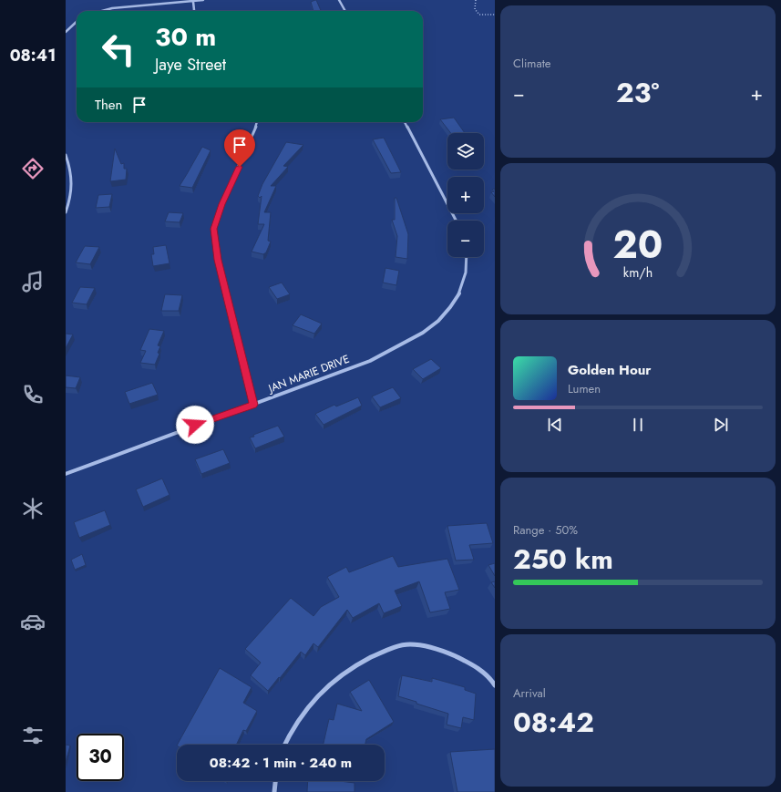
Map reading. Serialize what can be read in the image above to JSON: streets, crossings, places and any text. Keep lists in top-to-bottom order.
{
  "streets": {
    "street": ["JAN MARIE DRIVE"]
  },
  "page": {
    "tabs": "08:41",
    "tile": [
      "Climate",
      ["Range · 50%", "250 km"],
      ["Arrival", "08:42"]
    ],
    "turn": ["30 m", "Jaye Street"],
    "heat": ["−", "23°", "+"],
    "then": "Then",
    "map_buttons": ["+", "−"],
    "song": ["Golden Hour", "Lumen"],
    "limit": "30",
    "trip": "08:42 · 1 min · 240 m",
    "gauge": ["20", "km/h"]
  }
}
